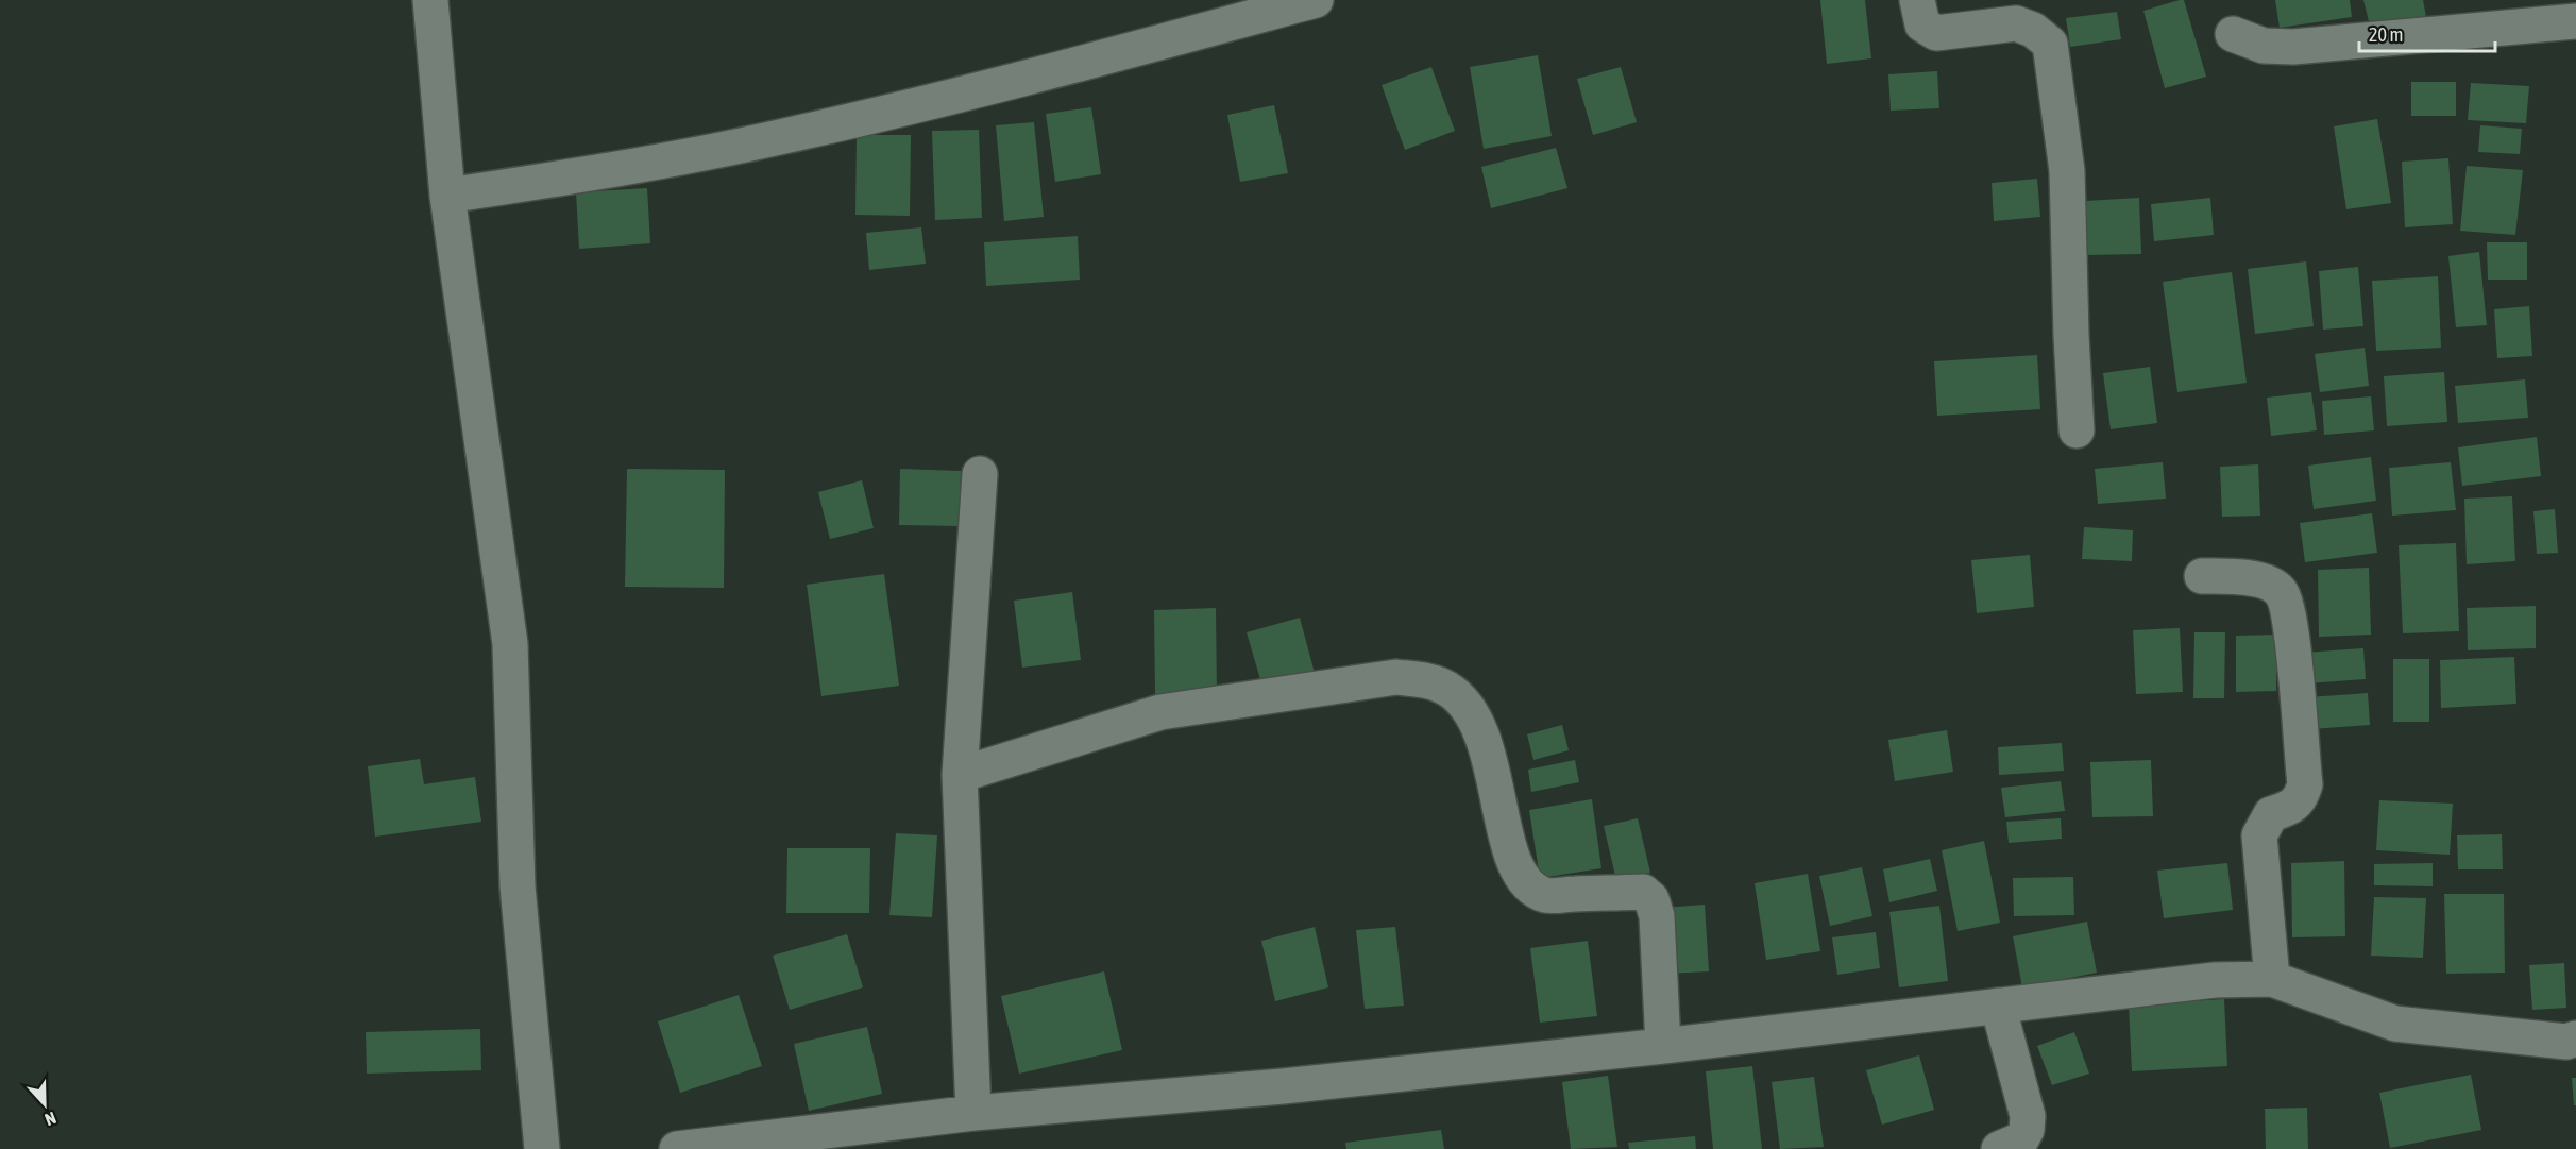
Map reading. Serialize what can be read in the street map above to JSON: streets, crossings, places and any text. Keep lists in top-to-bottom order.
{
  "scale_bar": "20 m",
  "north": "bottom"
}
